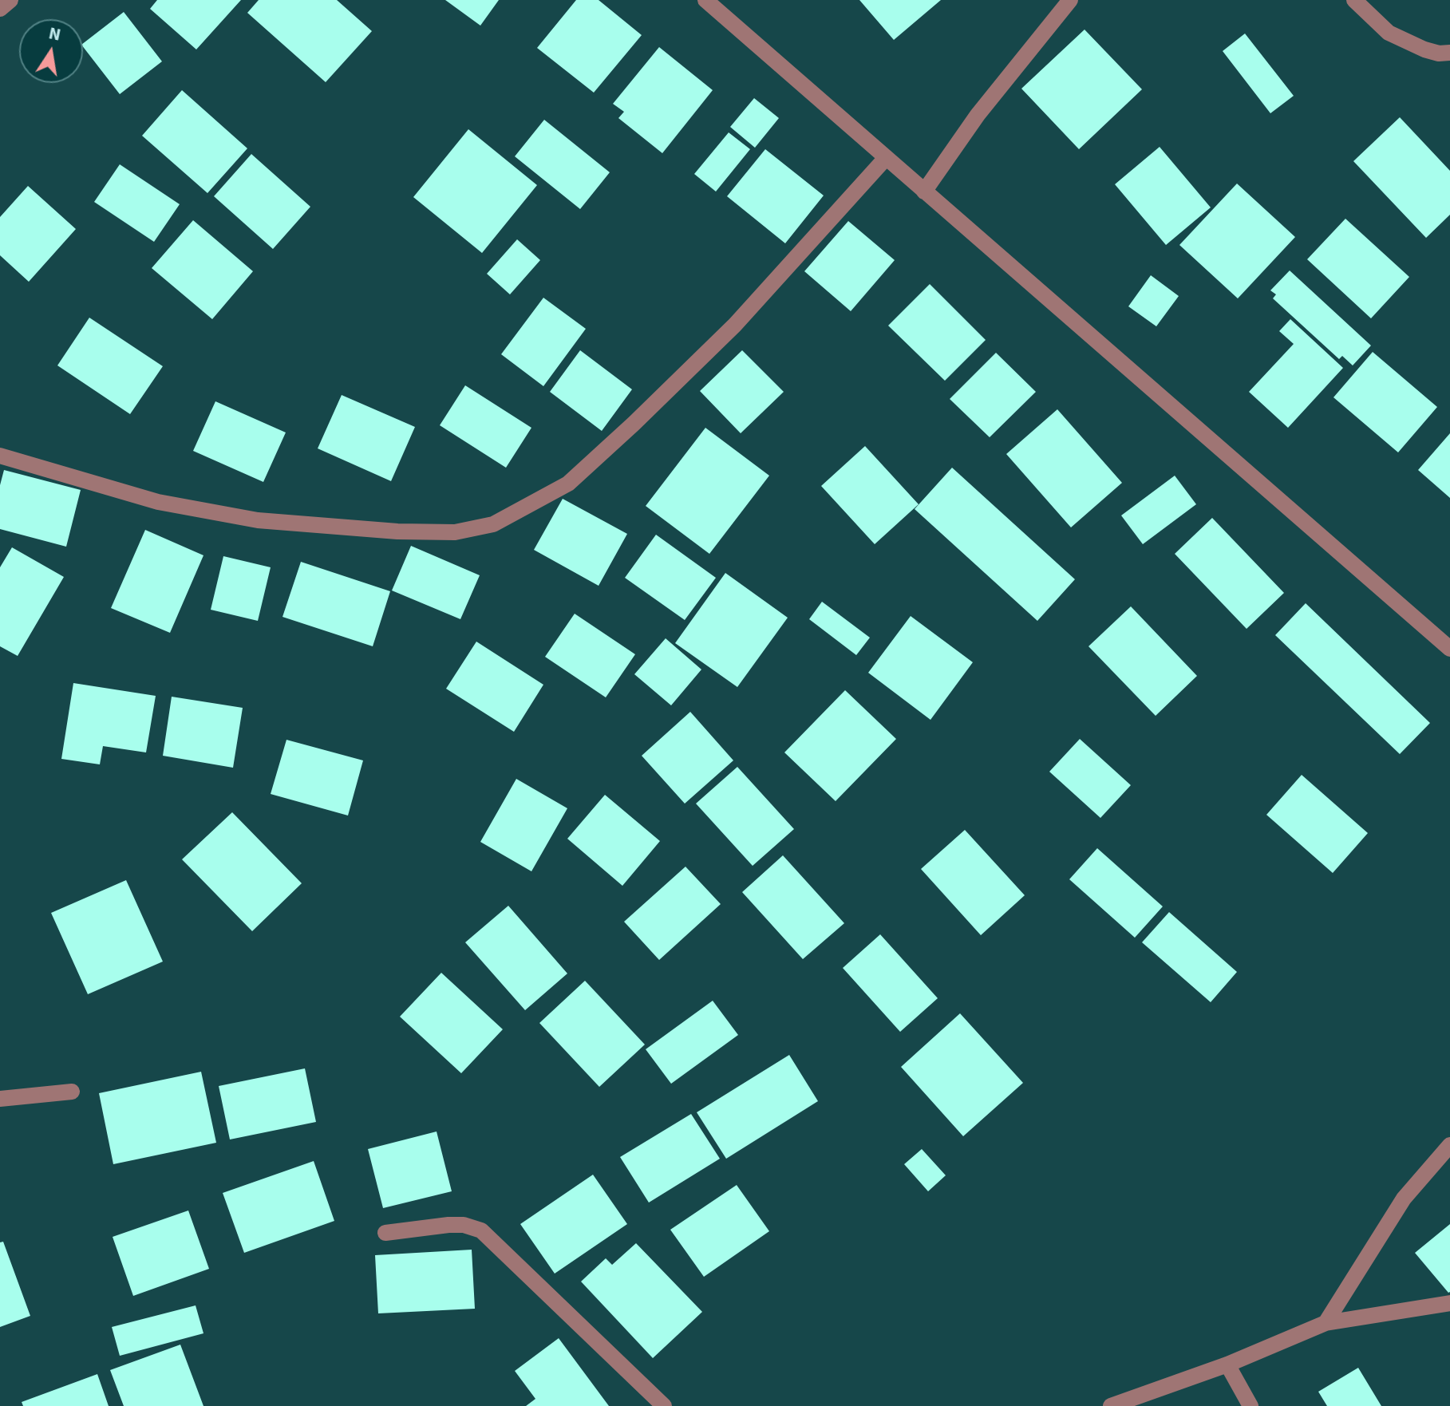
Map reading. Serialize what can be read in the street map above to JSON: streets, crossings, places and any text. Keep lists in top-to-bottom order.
{
  "north": "top"
}
